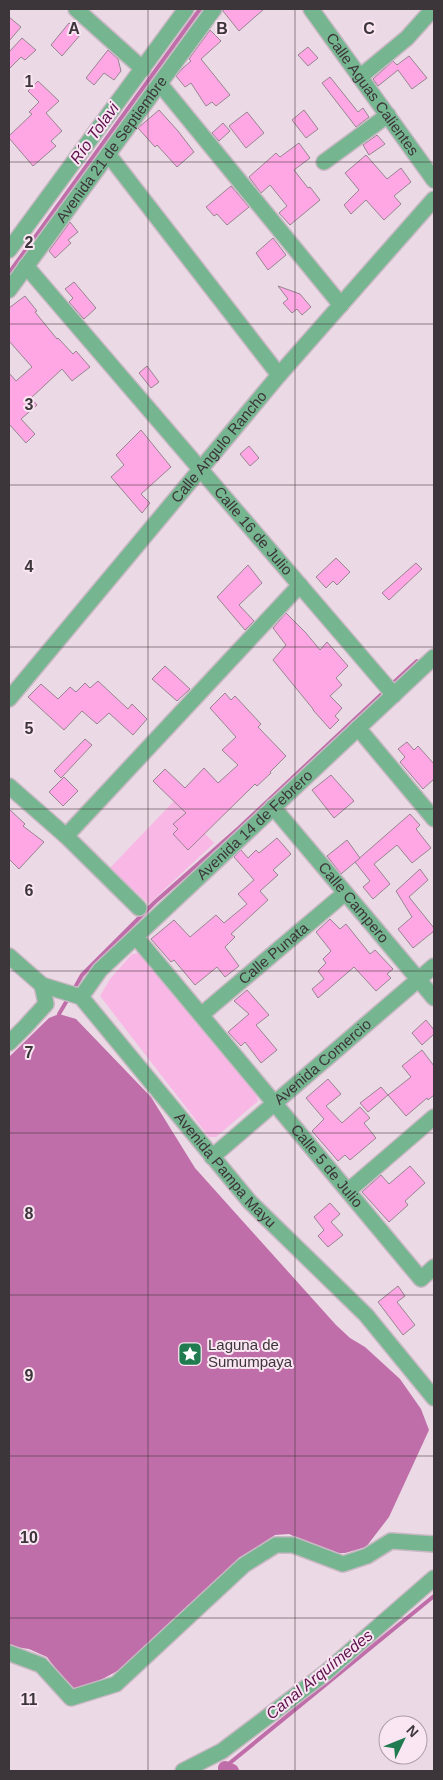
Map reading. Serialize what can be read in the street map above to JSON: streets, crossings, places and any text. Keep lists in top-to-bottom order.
{
  "streets": {
    "street": [
      "Calle Aguas Calientes",
      "Avenida 21 de Septiembre",
      "Calle Angulo Rancho",
      "Calle 16 de Julio",
      "Avenida 14 de Febrero",
      "Calle Campero",
      "Calle Punata",
      "Avenida Comercio",
      "Calle 5 de Julio",
      "Avenida Pampa Mayu"
    ]
  },
  "crossings": [
    ["Avenida 21 de Septiembre", "Calle 16 de Julio"],
    ["Calle Angulo Rancho", "Calle 16 de Julio"],
    ["Calle 16 de Julio", "Avenida 14 de Febrero"],
    ["Avenida 14 de Febrero", "Calle Campero"],
    ["Avenida 14 de Febrero", "Calle 5 de Julio"],
    ["Avenida 14 de Febrero", "Avenida Pampa Mayu"],
    ["Calle Campero", "Calle Punata"],
    ["Calle Campero", "Avenida Comercio"],
    ["Calle Punata", "Calle 5 de Julio"],
    ["Avenida Comercio", "Calle 5 de Julio"],
    ["Avenida Comercio", "Avenida Pampa Mayu"]
  ],
  "water": ["Río Tolavi", "Canal Arquímedes"],
  "places": {
    "place": ["Laguna de Sumumpaya"]
  },
  "north": "top right",
  "grid": {
    "columns": ["A", "B", "C"],
    "rows": [
      "1",
      "2",
      "3",
      "4",
      "5",
      "6",
      "7",
      "8",
      "9",
      "10",
      "11"
    ]
  }
}
